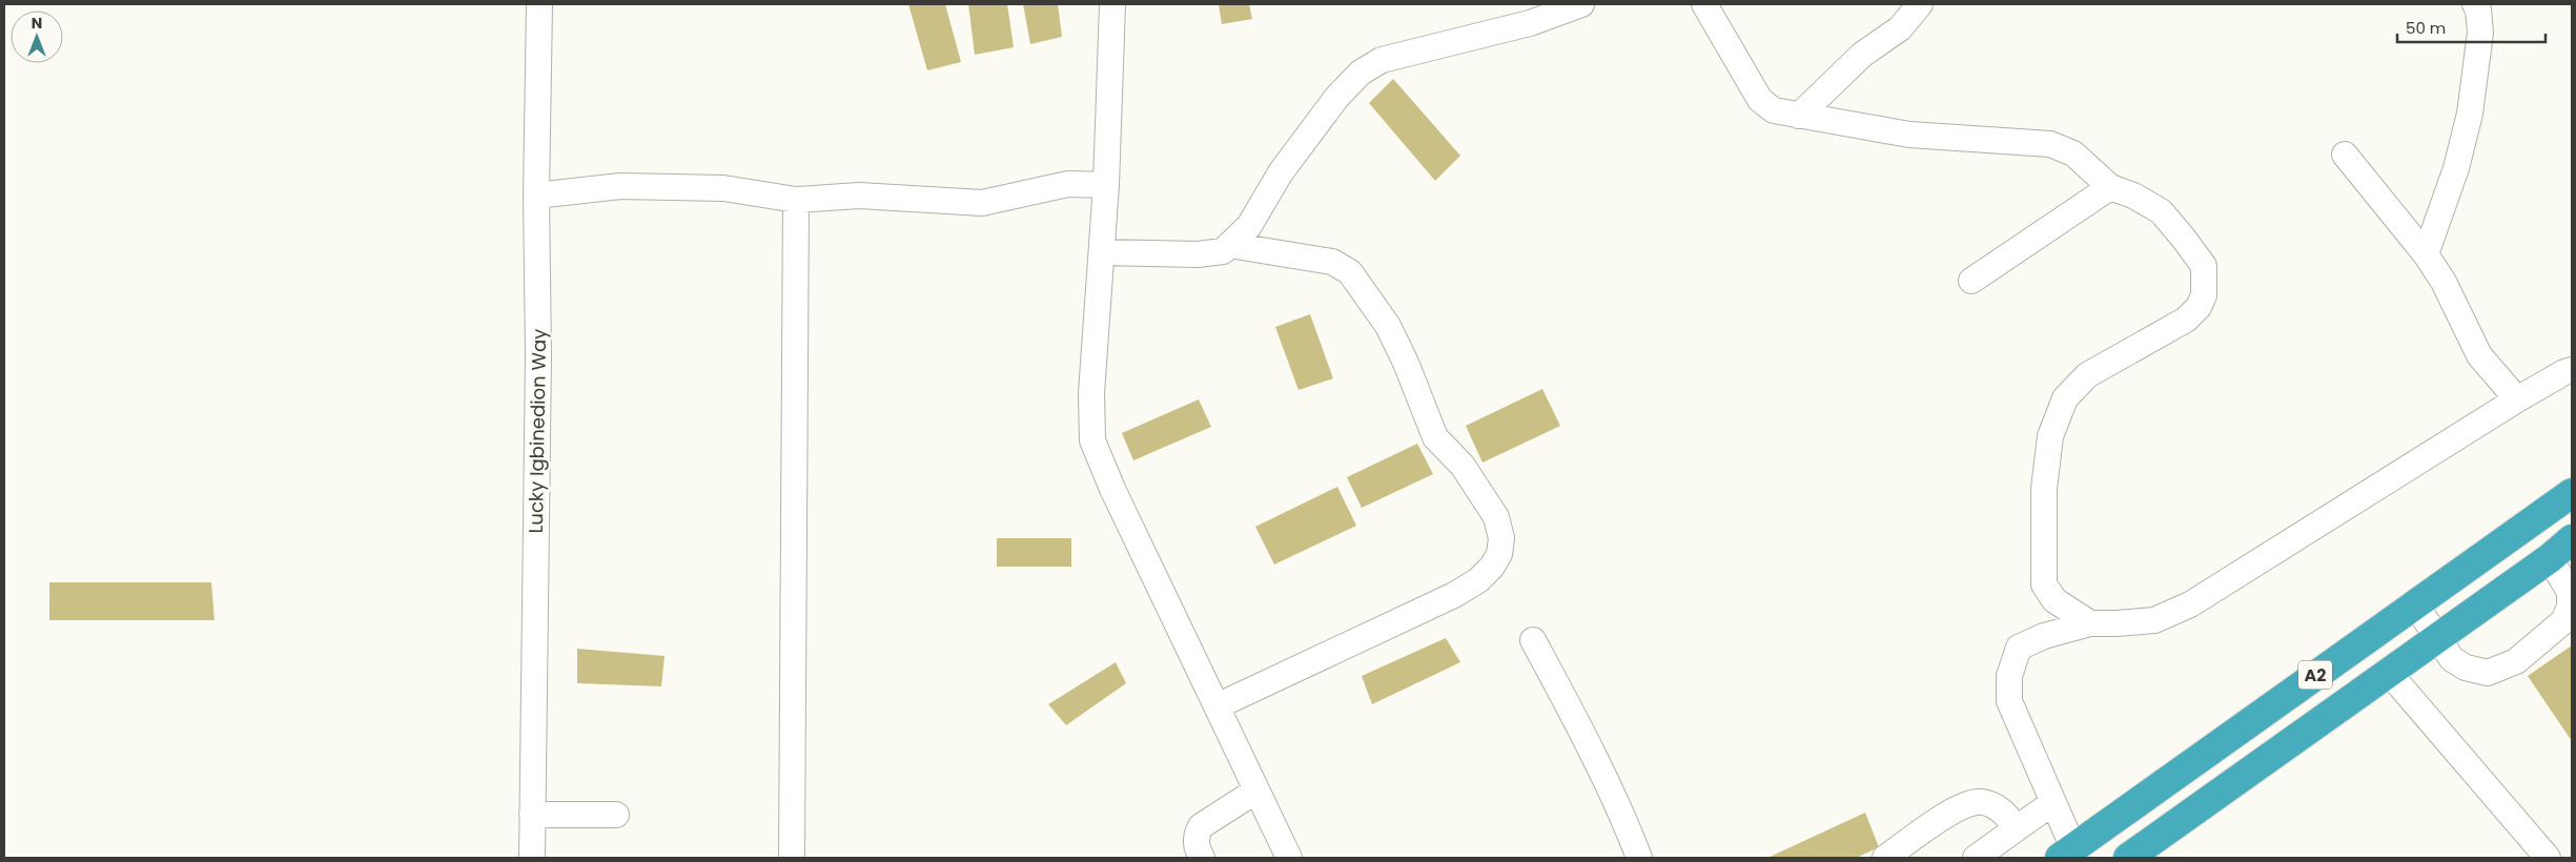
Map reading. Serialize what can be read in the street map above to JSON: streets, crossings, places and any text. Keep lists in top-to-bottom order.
{
  "streets": {
    "highway": ["A2"],
    "street": ["Lucky Igbinedion Way"]
  },
  "scale_bar": "50 m",
  "north": "top"
}
